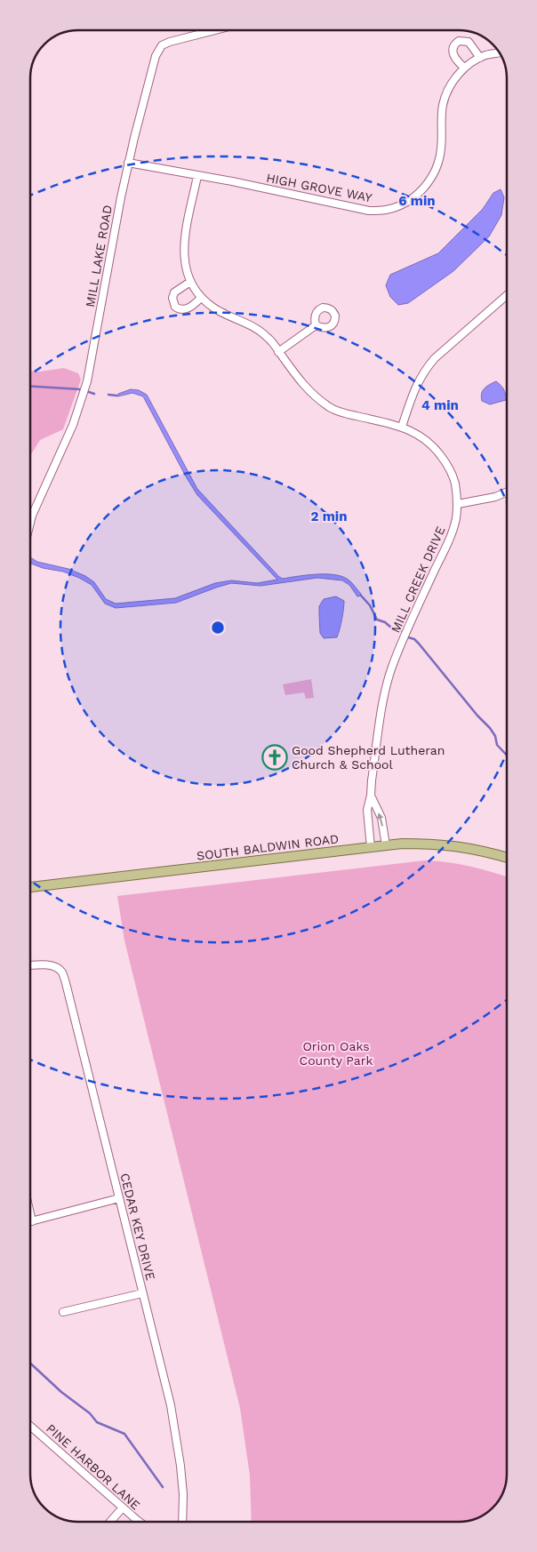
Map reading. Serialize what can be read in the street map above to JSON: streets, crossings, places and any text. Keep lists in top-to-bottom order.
{
  "streets": {
    "main road": ["SOUTH BALDWIN ROAD"],
    "street": [
      "HIGH GROVE WAY",
      "MILL LAKE ROAD",
      "MILL CREEK DRIVE",
      "CEDAR KEY DRIVE",
      "PINE HARBOR LANE"
    ]
  },
  "crossings": [
    ["HIGH GROVE WAY", "MILL LAKE ROAD"],
    ["HIGH GROVE WAY", "MILL CREEK DRIVE"],
    ["MILL CREEK DRIVE", "SOUTH BALDWIN ROAD"]
  ],
  "parks": ["Orion Oaks County Park"],
  "places": {
    "church": ["Good Shepherd Lutheran Church & School"]
  },
  "rings": ["6 min", "4 min", "2 min"]
}
